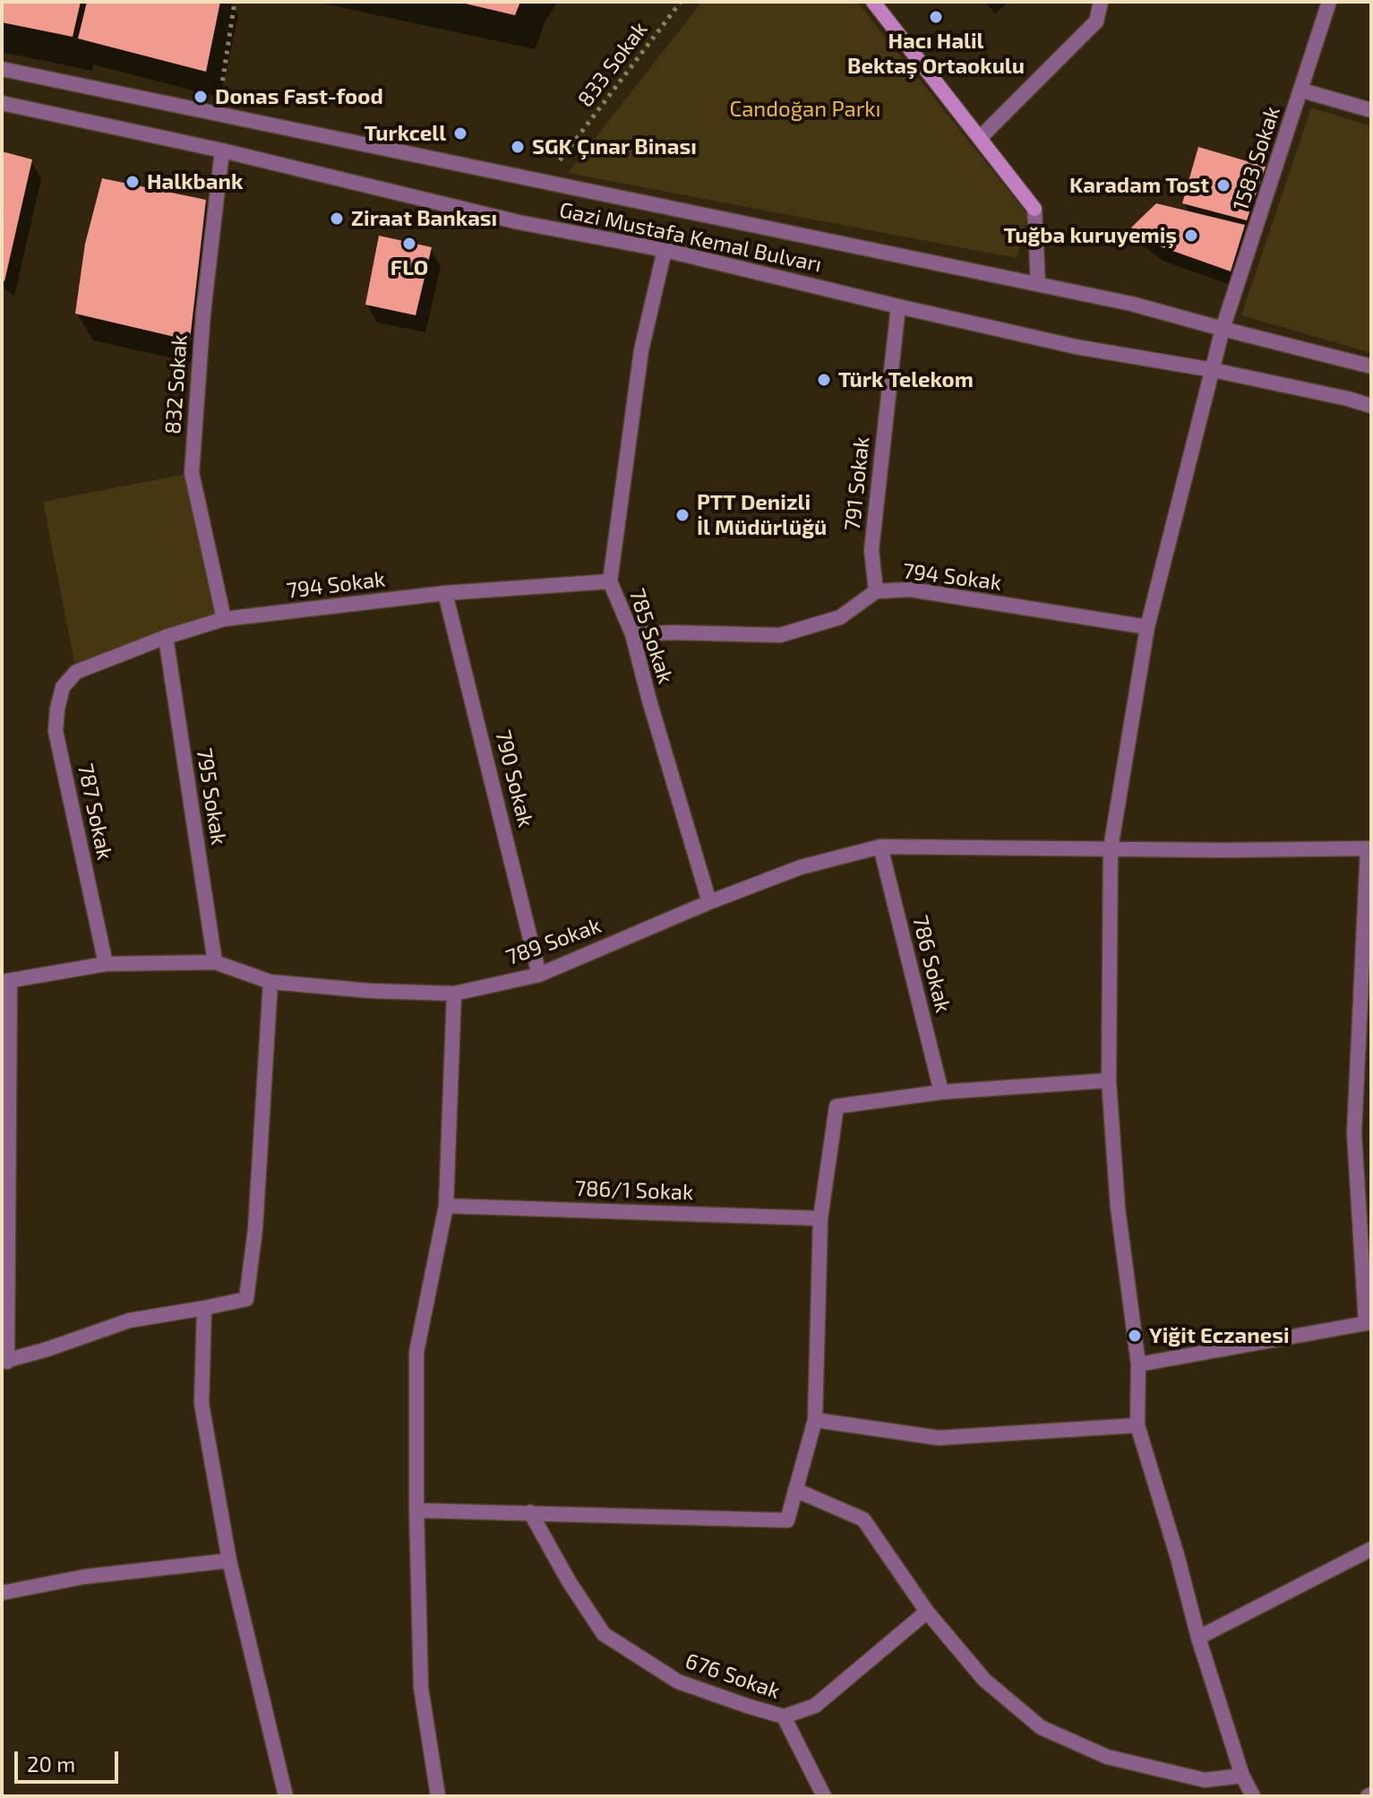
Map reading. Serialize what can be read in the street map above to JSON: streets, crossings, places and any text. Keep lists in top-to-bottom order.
{
  "streets": {
    "street": [
      "1583 Sokak",
      "Gazi Mustafa Kemal Bulvarı",
      "832 Sokak",
      "791 Sokak",
      "794 Sokak",
      "785 Sokak",
      "790 Sokak",
      "795 Sokak",
      "787 Sokak",
      "789 Sokak",
      "786 Sokak",
      "786/1 Sokak",
      "676 Sokak"
    ],
    "path": ["833 Sokak"]
  },
  "crossings": [
    ["833 Sokak", "Gazi Mustafa Kemal Bulvarı"],
    ["1583 Sokak", "Gazi Mustafa Kemal Bulvarı"],
    ["1583 Sokak", "794 Sokak"],
    ["1583 Sokak", "789 Sokak"],
    ["Gazi Mustafa Kemal Bulvarı", "832 Sokak"],
    ["Gazi Mustafa Kemal Bulvarı", "791 Sokak"],
    ["Gazi Mustafa Kemal Bulvarı", "785 Sokak"],
    ["832 Sokak", "794 Sokak"],
    ["791 Sokak", "794 Sokak"],
    ["794 Sokak", "785 Sokak"],
    ["794 Sokak", "790 Sokak"],
    ["794 Sokak", "795 Sokak"],
    ["794 Sokak", "787 Sokak"],
    ["785 Sokak", "789 Sokak"],
    ["790 Sokak", "789 Sokak"],
    ["795 Sokak", "789 Sokak"],
    ["787 Sokak", "789 Sokak"],
    ["789 Sokak", "786 Sokak"]
  ],
  "parks": ["Candoğan Parkı"],
  "places": [
    "Hacı Halil Bektaş Ortaokulu",
    "Donas Fast-food",
    "Turkcell",
    "SGK Çınar Binası",
    "Halkbank",
    "Karadam Tost",
    "Ziraat Bankası",
    "Tuğba kuruyemiş",
    "FLO",
    "Türk Telekom",
    "PTT Denizli İl Müdürlüğü",
    "Yiğit Eczanesi"
  ],
  "scale_bar": "20 m"
}
